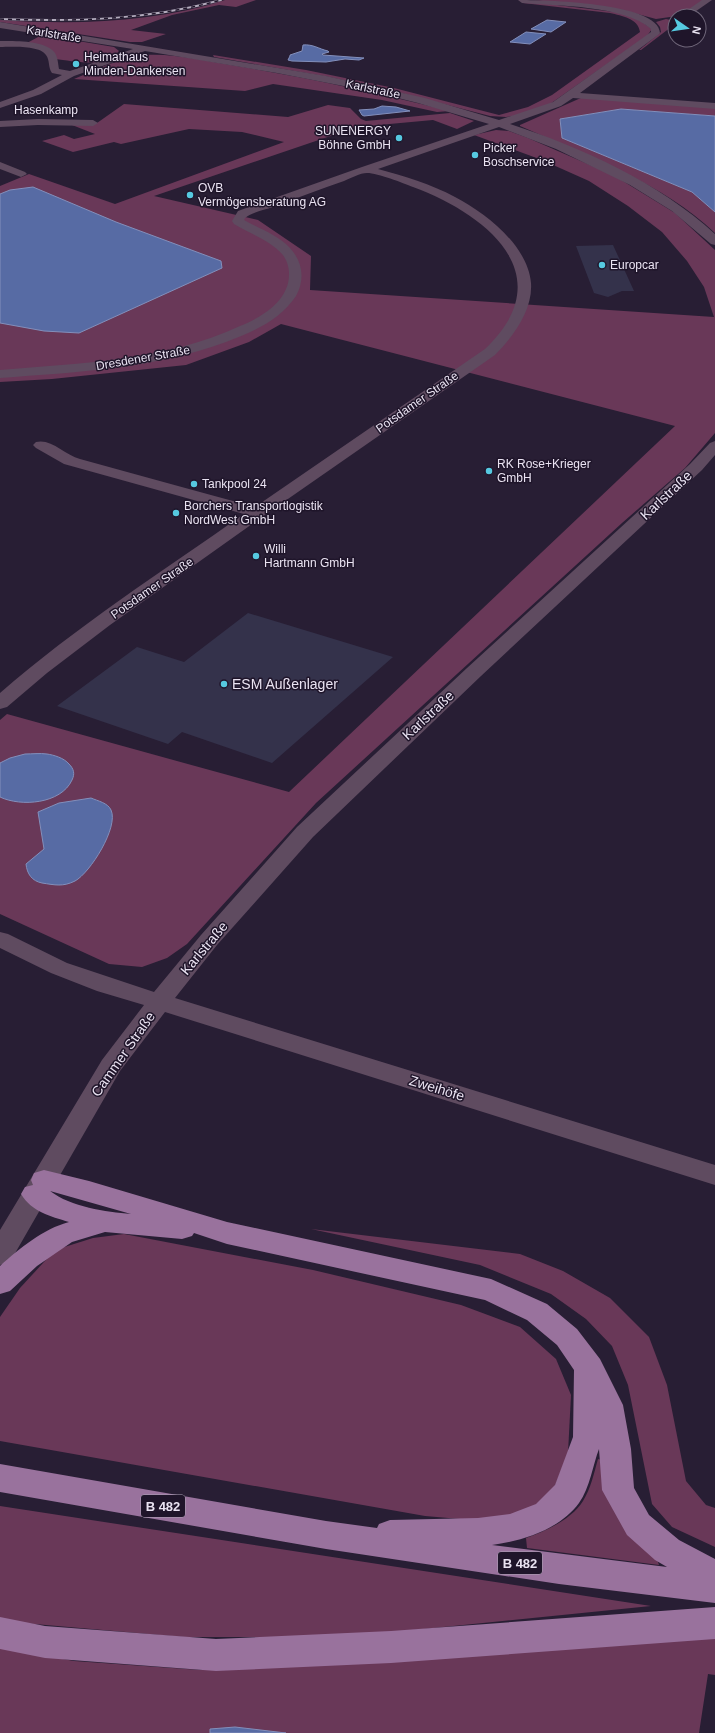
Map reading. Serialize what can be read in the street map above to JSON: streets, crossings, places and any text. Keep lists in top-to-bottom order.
{
  "streets": {
    "main road": ["B 482"],
    "street": [
      "Karlstraße",
      "Hasenkamp",
      "Dresdener Straße",
      "Potsdamer Straße",
      "Cammer Straße",
      "Zweihöfe"
    ]
  },
  "crossings": [
    ["Karlstraße", "Hasenkamp"],
    ["Karlstraße", "Cammer Straße"],
    ["Karlstraße", "Zweihöfe"],
    ["Dresdener Straße", "Potsdamer Straße"],
    ["Cammer Straße", "Zweihöfe"]
  ],
  "places": [
    "Heimathaus Minden-Dankersen",
    "SUNENERGY Böhne GmbH",
    "Picker Boschservice",
    "OVB Vermögensberatung AG",
    "Europcar",
    "RK Rose+Krieger GmbH",
    "Tankpool 24",
    "Borchers Transportlogistik NordWest GmbH",
    "Willi Hartmann GmbH",
    "ESM Außenlager"
  ],
  "north": "right"
}
